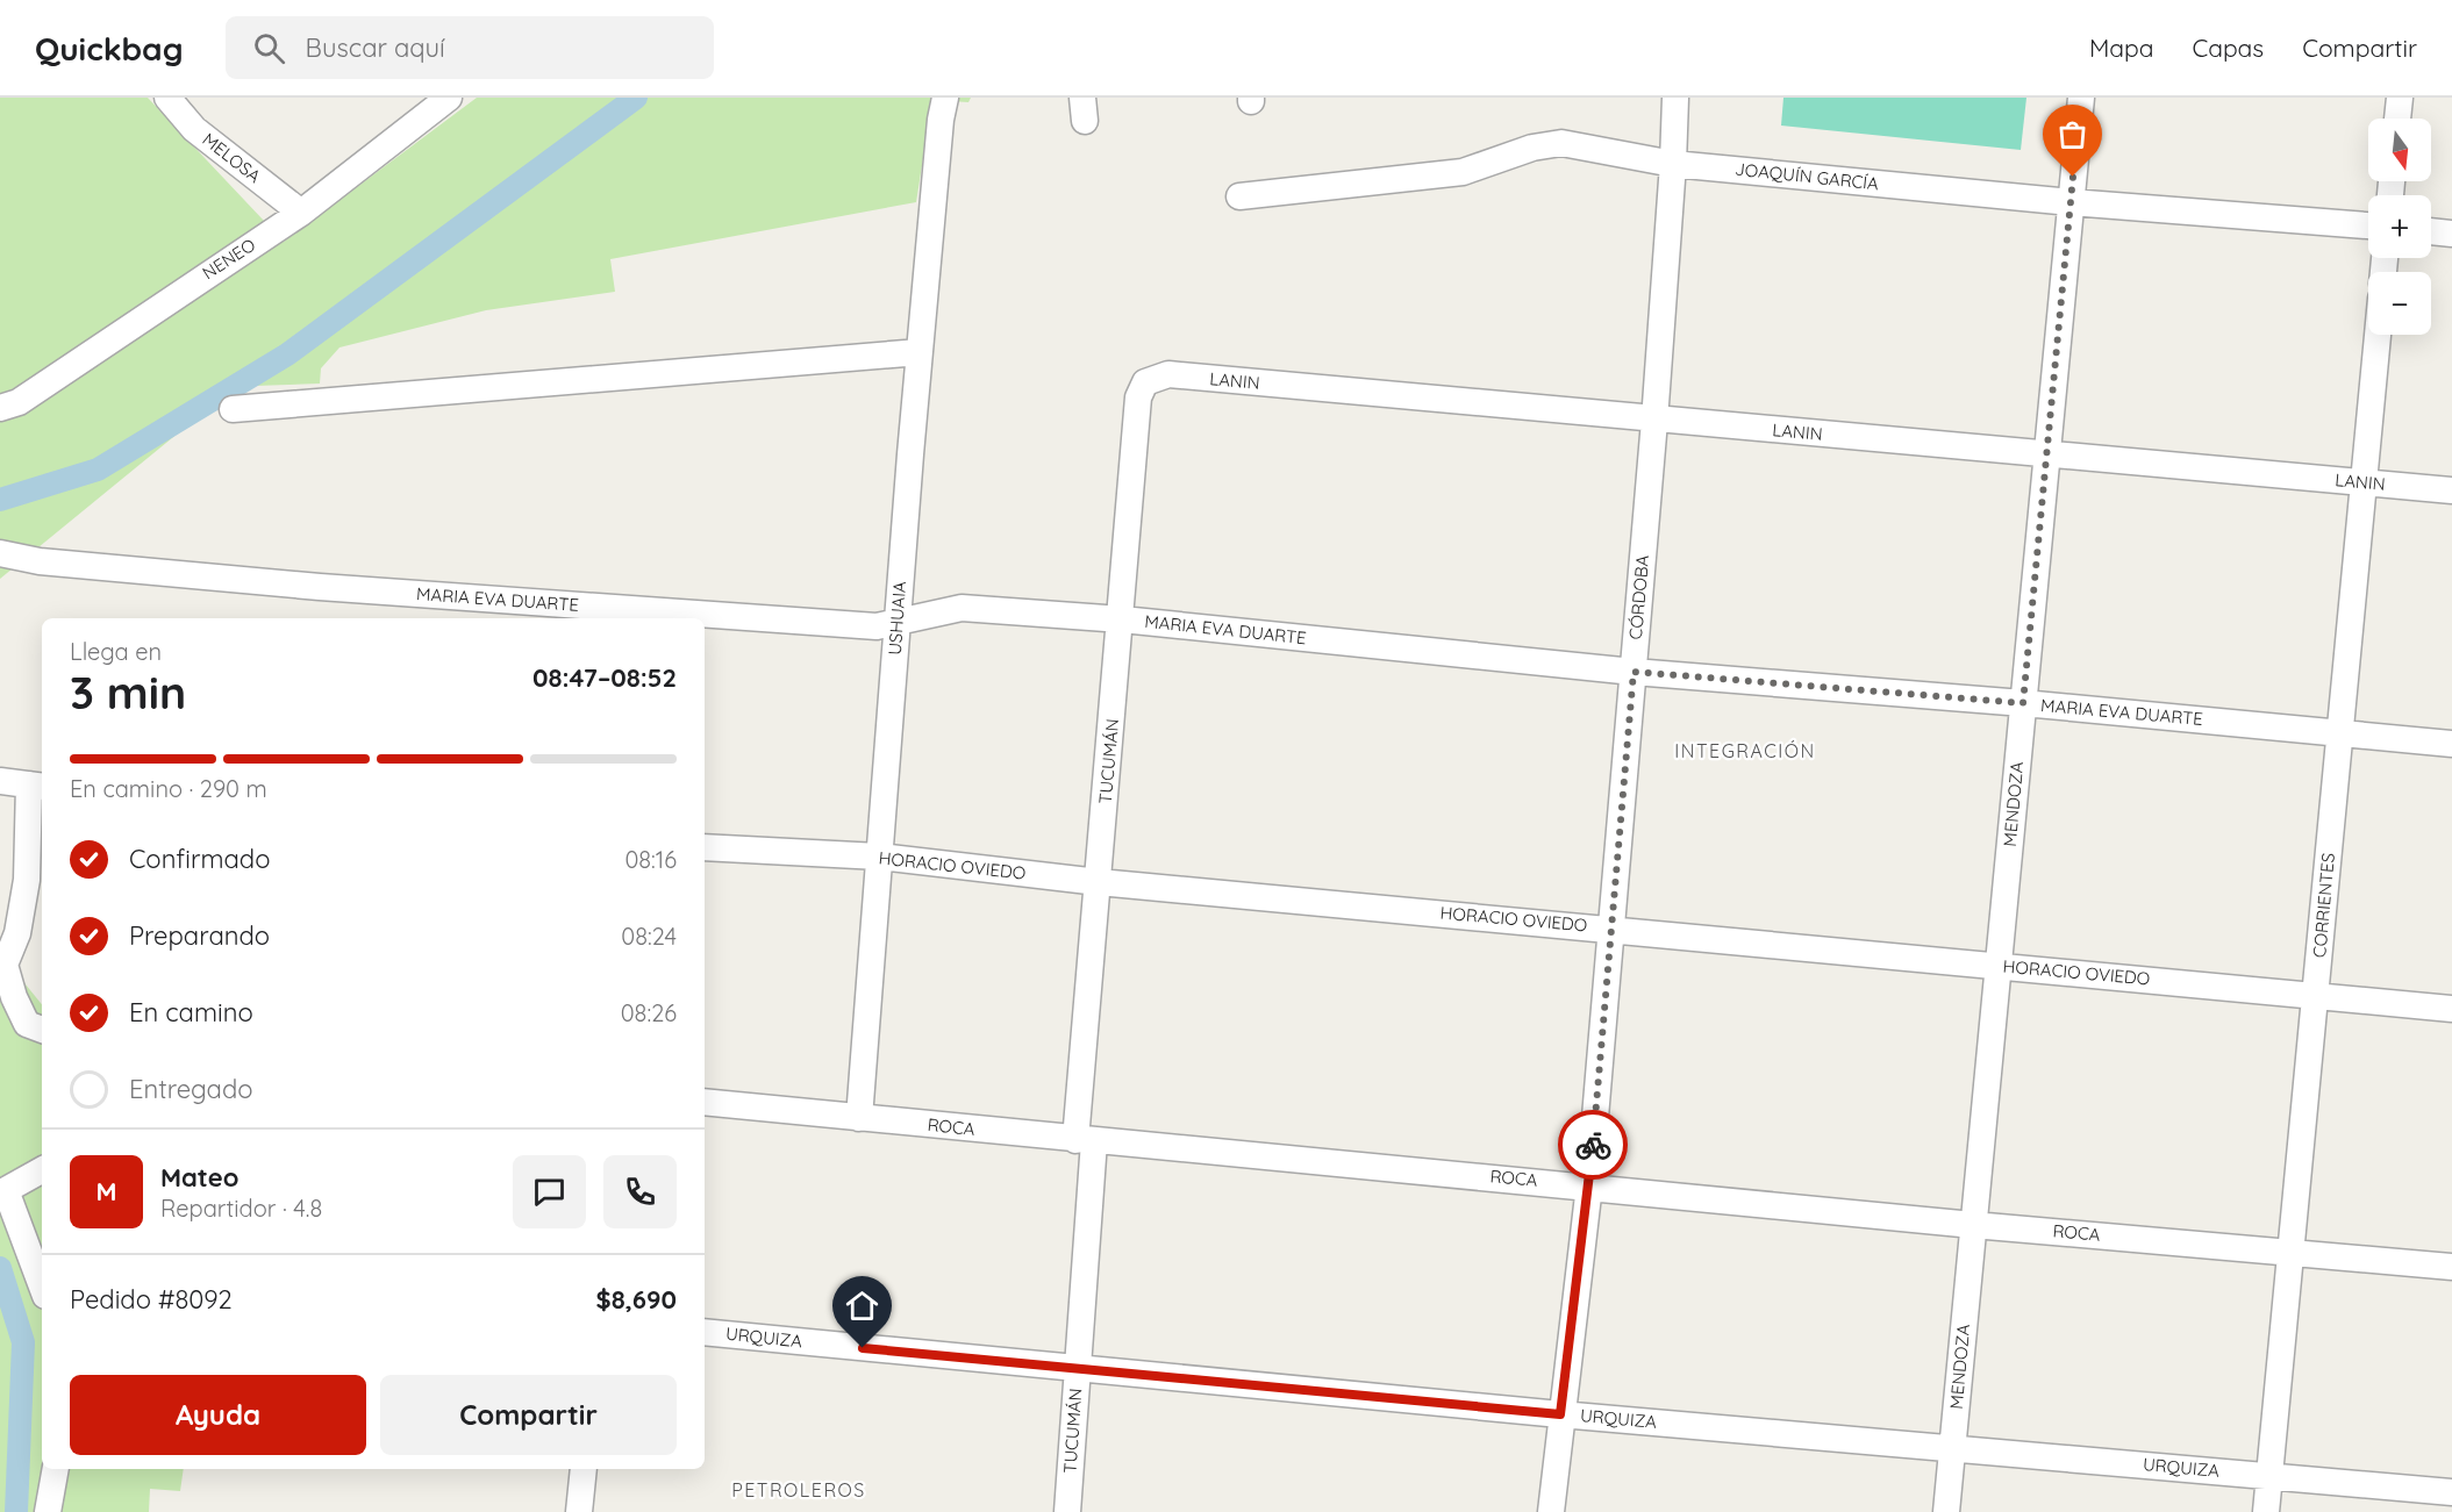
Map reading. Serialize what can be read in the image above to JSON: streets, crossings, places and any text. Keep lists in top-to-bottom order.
{
  "streets": {
    "street": [
      "MELOSA",
      "JOAQUÍN GARCÍA",
      "NENEO",
      "LANIN",
      "CÓRDOBA",
      "MARIA EVA DUARTE",
      "USHUAIA",
      "TUCUMÁN",
      "MENDOZA",
      "HORACIO OVIEDO",
      "CORRIENTES",
      "ROCA",
      "URQUIZA"
    ]
  },
  "crossings": [
    ["MELOSA", "NENEO"],
    ["JOAQUÍN GARCÍA", "CÓRDOBA"],
    ["JOAQUÍN GARCÍA", "MENDOZA"],
    ["LANIN", "CÓRDOBA"],
    ["LANIN", "TUCUMÁN"],
    ["LANIN", "MENDOZA"],
    ["LANIN", "CORRIENTES"],
    ["CÓRDOBA", "MARIA EVA DUARTE"],
    ["CÓRDOBA", "HORACIO OVIEDO"],
    ["CÓRDOBA", "ROCA"],
    ["CÓRDOBA", "URQUIZA"],
    ["MARIA EVA DUARTE", "USHUAIA"],
    ["MARIA EVA DUARTE", "TUCUMÁN"],
    ["MARIA EVA DUARTE", "MENDOZA"],
    ["MARIA EVA DUARTE", "CORRIENTES"],
    ["USHUAIA", "HORACIO OVIEDO"],
    ["USHUAIA", "ROCA"],
    ["TUCUMÁN", "HORACIO OVIEDO"],
    ["TUCUMÁN", "ROCA"],
    ["TUCUMÁN", "URQUIZA"],
    ["MENDOZA", "HORACIO OVIEDO"],
    ["MENDOZA", "ROCA"],
    ["MENDOZA", "URQUIZA"],
    ["HORACIO OVIEDO", "CORRIENTES"],
    ["CORRIENTES", "ROCA"],
    ["CORRIENTES", "URQUIZA"]
  ],
  "districts": ["INTEGRACIÓN", "PETROLEROS"],
  "north": "bottom",
  "page": {
    "header": "Quickbag",
    "search": "Buscar aquí",
    "nav": ["Mapa", "Capas", "Compartir"],
    "map_buttons": ["+", "−"],
    "heading": ["3 min", "Llega en", "08:47–08:52"],
    "panel": [
      "Mateo",
      "Repartidor · 4.8",
      "Pedido #8092",
      "$8,690"
    ],
    "bar": "En camino · 290 m",
    "list": [
      ["Confirmado", "08:16"],
      ["Preparando", "08:24"],
      ["En camino", "08:26"],
      "Entregado"
    ],
    "round": "M",
    "buttons": ["Ayuda", "Compartir"]
  }
}
